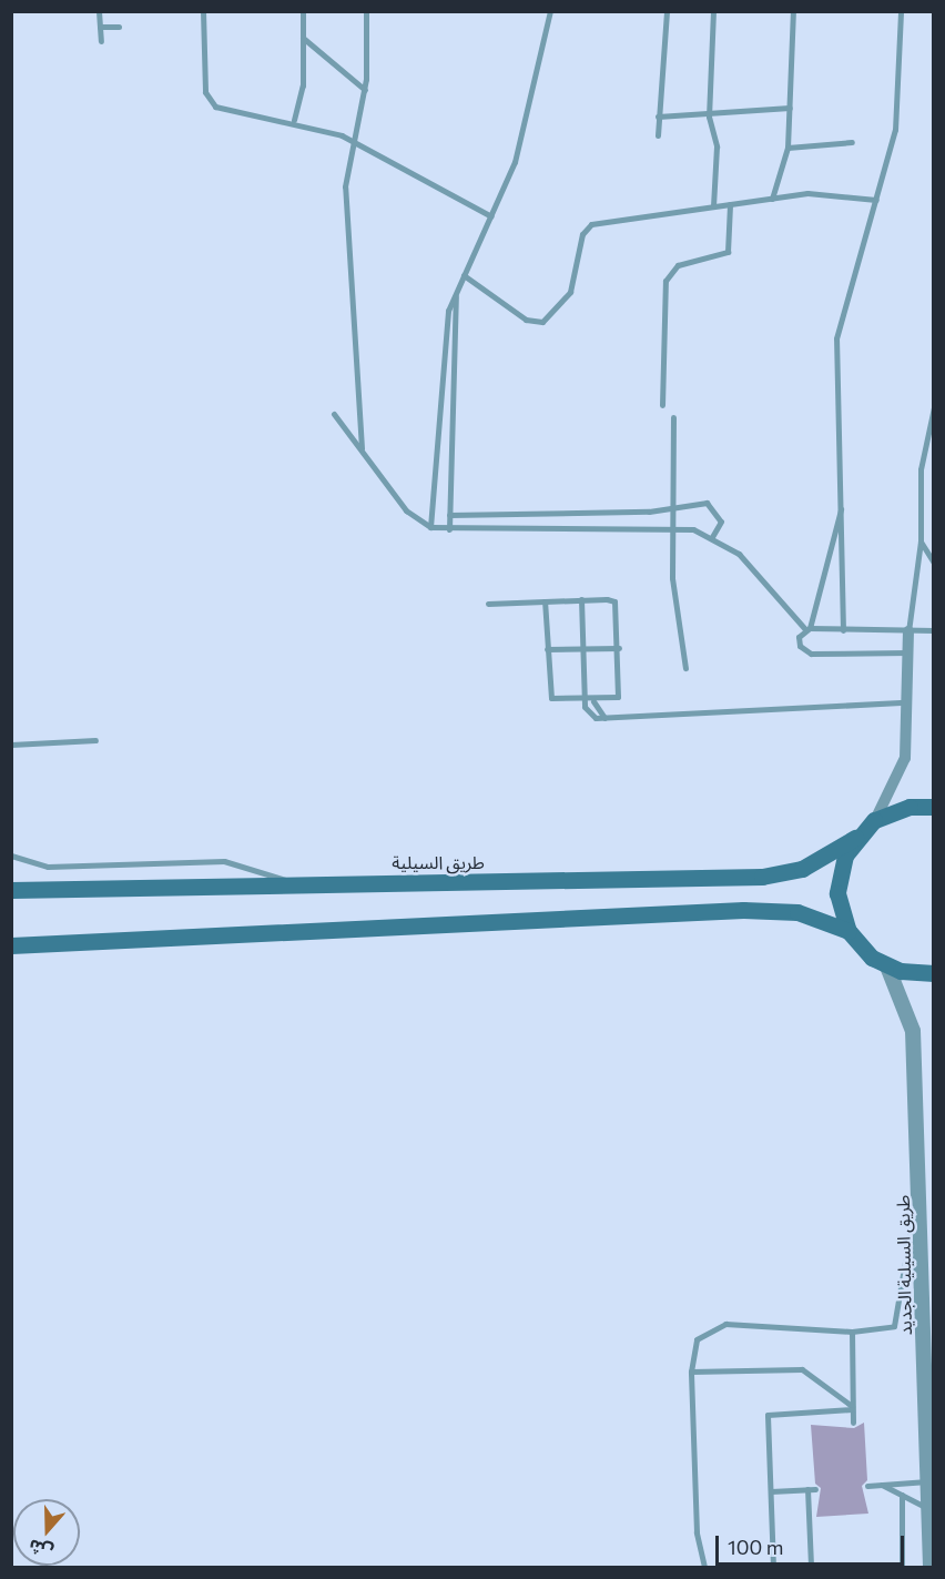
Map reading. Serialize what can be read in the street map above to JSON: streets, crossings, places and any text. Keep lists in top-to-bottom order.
{
  "streets": {
    "main road": ["طريق السيلية"],
    "street": ["طريق السيلية الجديد"]
  },
  "scale_bar": "100 m",
  "north": "bottom"
}
